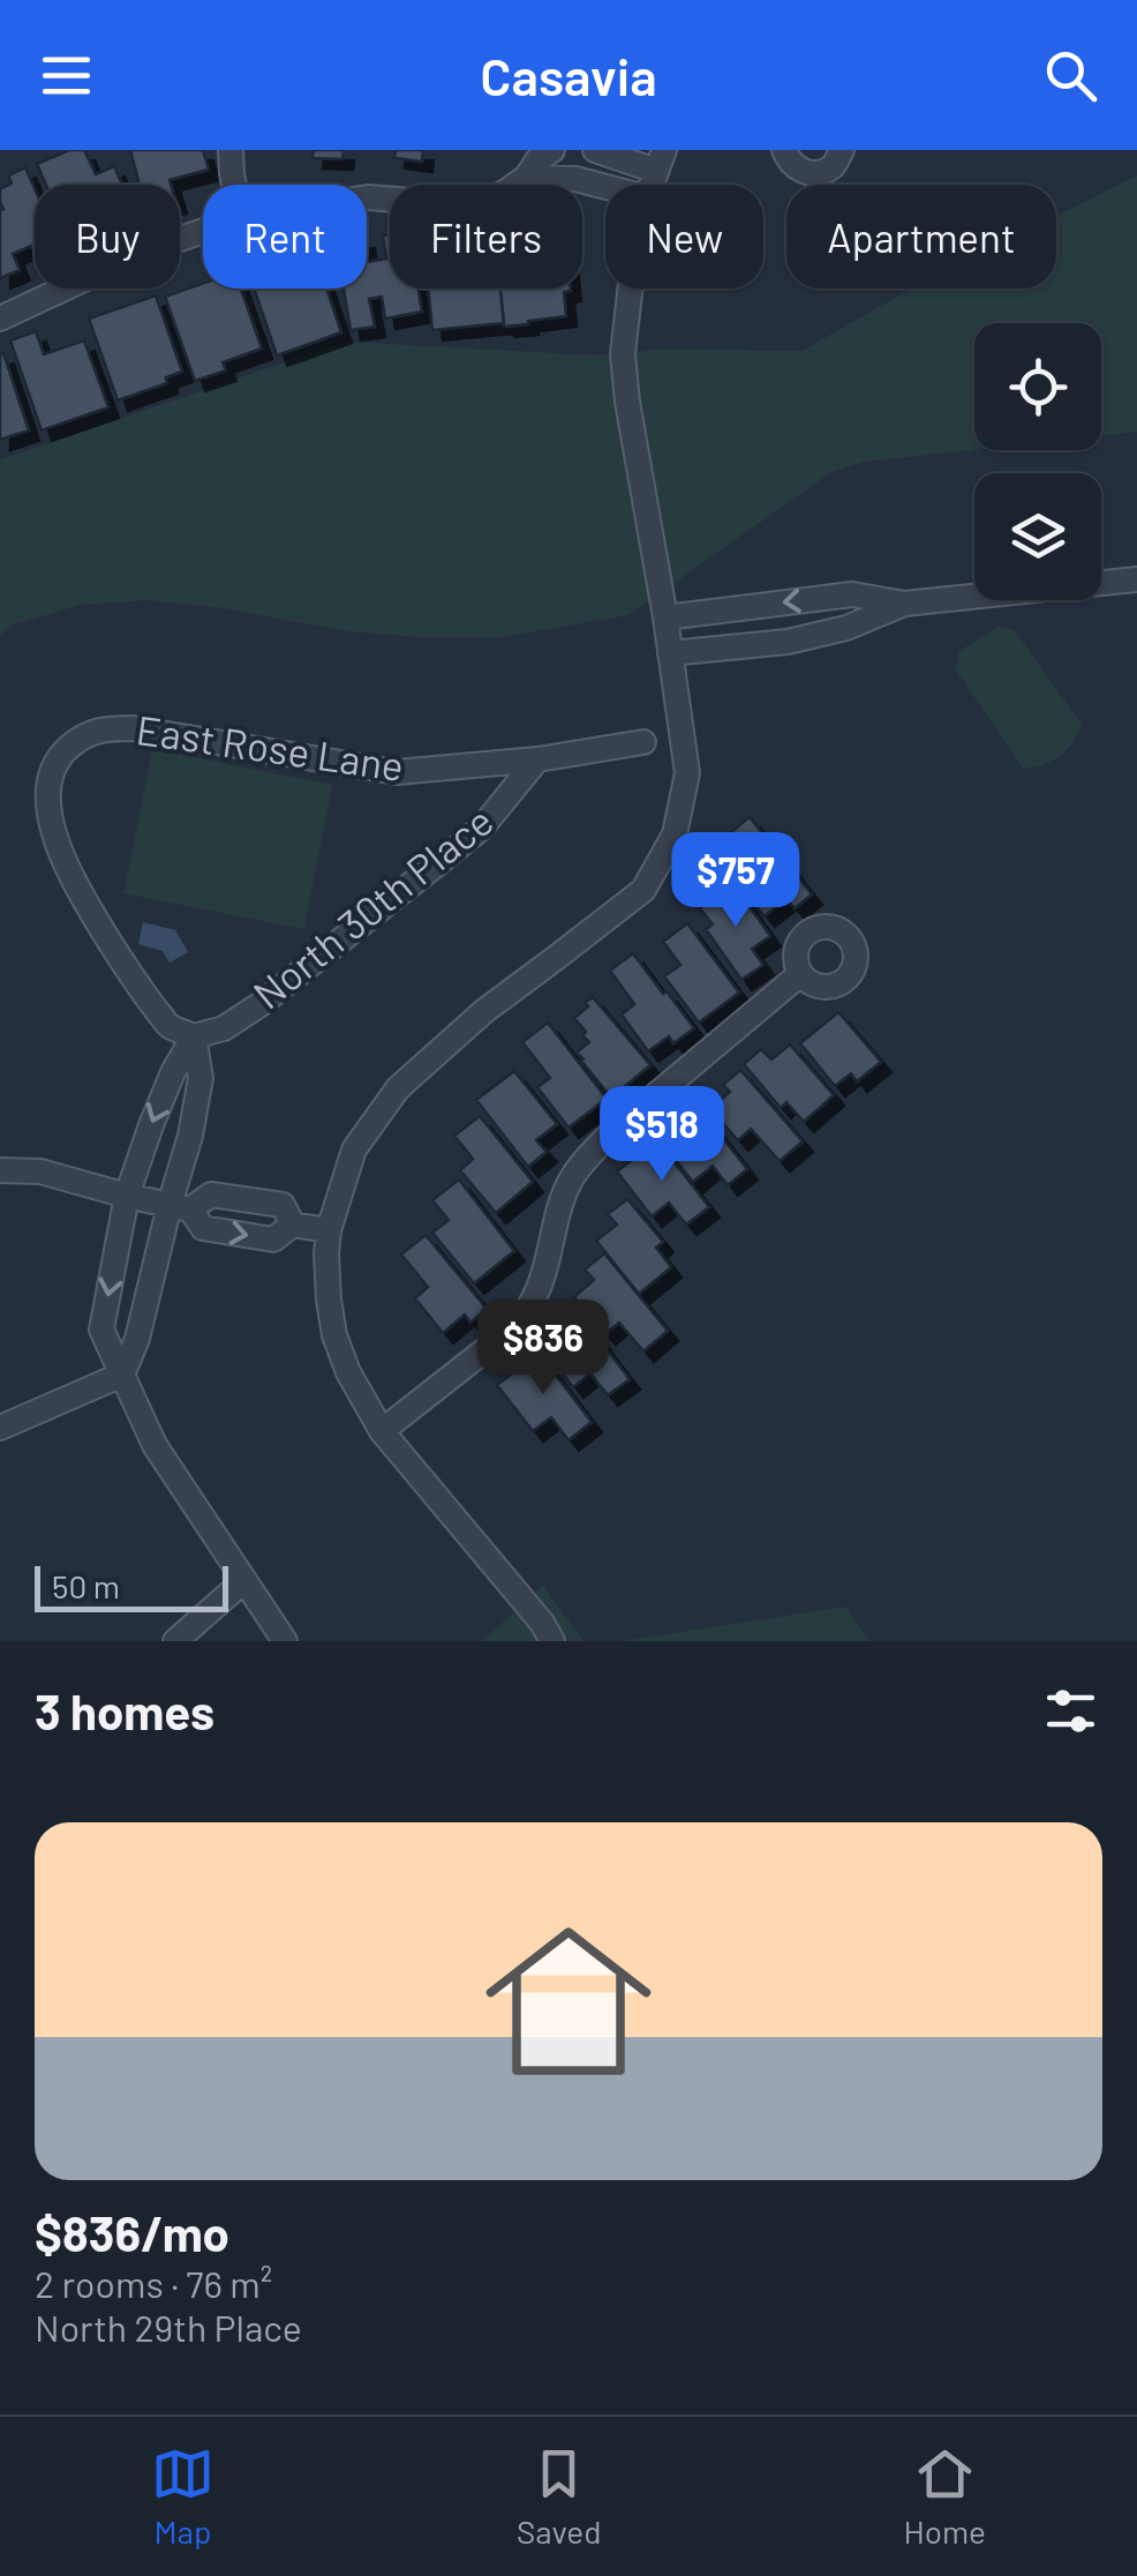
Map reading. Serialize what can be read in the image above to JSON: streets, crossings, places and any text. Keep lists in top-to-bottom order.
{
  "streets": {
    "street": ["East Rose Lane", "North 30th Place"]
  },
  "crossings": [
    ["East Rose Lane", "North 30th Place"]
  ],
  "scale_bar": "50 m",
  "page": {
    "header": "Casavia",
    "chip": [
      "Buy",
      "Rent",
      "Filters",
      "New",
      "Apartment"
    ],
    "price": ["$757", "$518", "$836"],
    "scale": "50 m",
    "heading": "3 homes",
    "list": [
      {
        "name": "$836/mo",
        "note": "2 rooms · 76 m² · North 29th Place"
      }
    ],
    "tabs": ["Map", "Saved", "Home"]
  }
}
